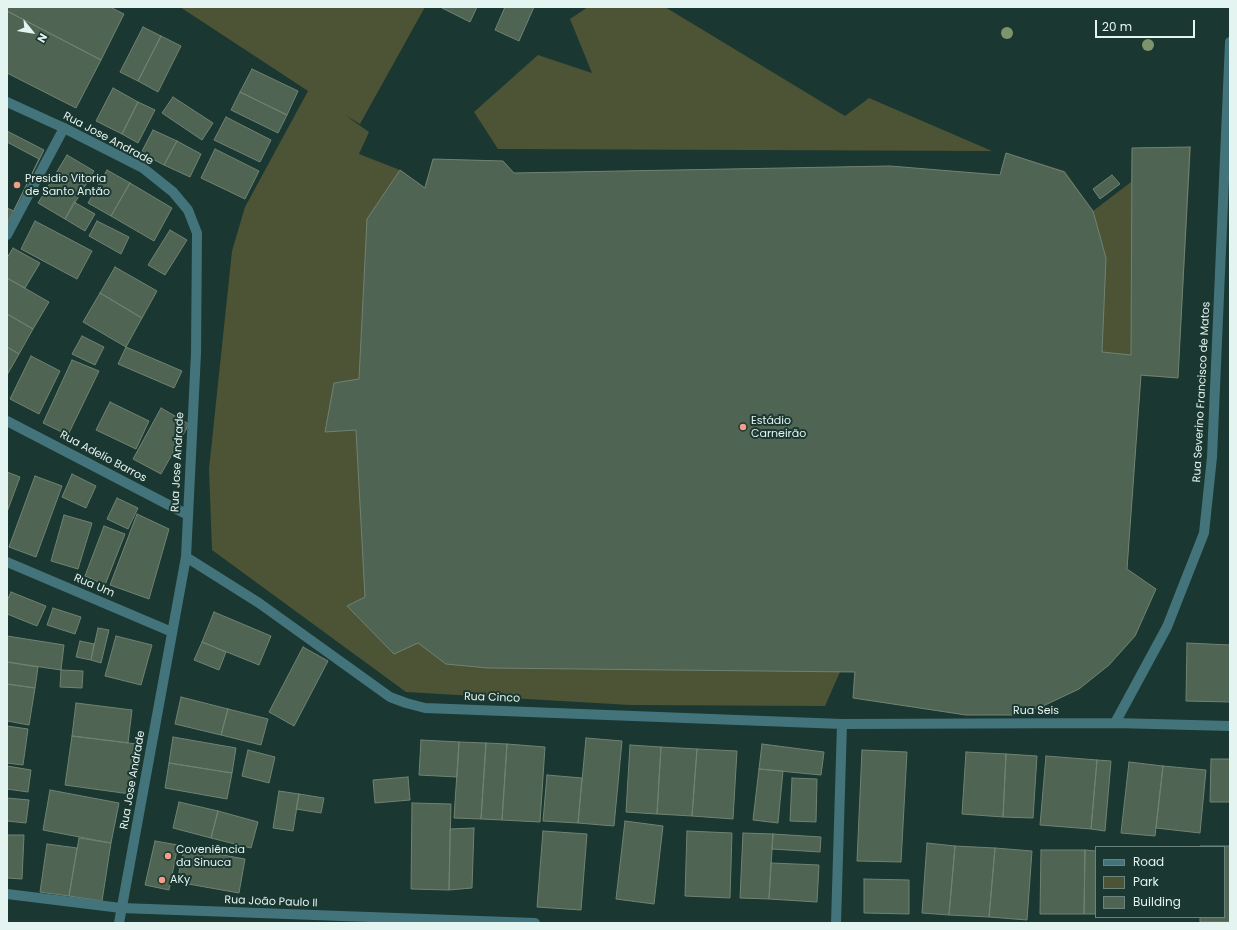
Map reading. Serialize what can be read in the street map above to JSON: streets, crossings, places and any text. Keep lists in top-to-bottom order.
{
  "streets": {
    "street": [
      "Rua Jose Andrade",
      "Rua Severino Francisco de Matos",
      "Rua Adelio Barros",
      "Rua Um",
      "Rua Cinco",
      "Rua Seis",
      "Rua João Paulo II"
    ]
  },
  "crossings": [
    ["Rua Jose Andrade", "Rua Adelio Barros"],
    ["Rua Jose Andrade", "Rua Um"],
    ["Rua Jose Andrade", "Rua Cinco"],
    ["Rua Jose Andrade", "Rua João Paulo II"],
    ["Rua Severino Francisco de Matos", "Rua Seis"],
    ["Rua Cinco", "Rua Seis"]
  ],
  "places": [
    "Presidio Vitoria de Santo Antão",
    "Estádio Carneirão",
    "Coveniência da Sinuca",
    "AKy"
  ],
  "legend": ["Road", "Park", "Building"],
  "scale_bar": "20 m",
  "north": "bottom right"
}
